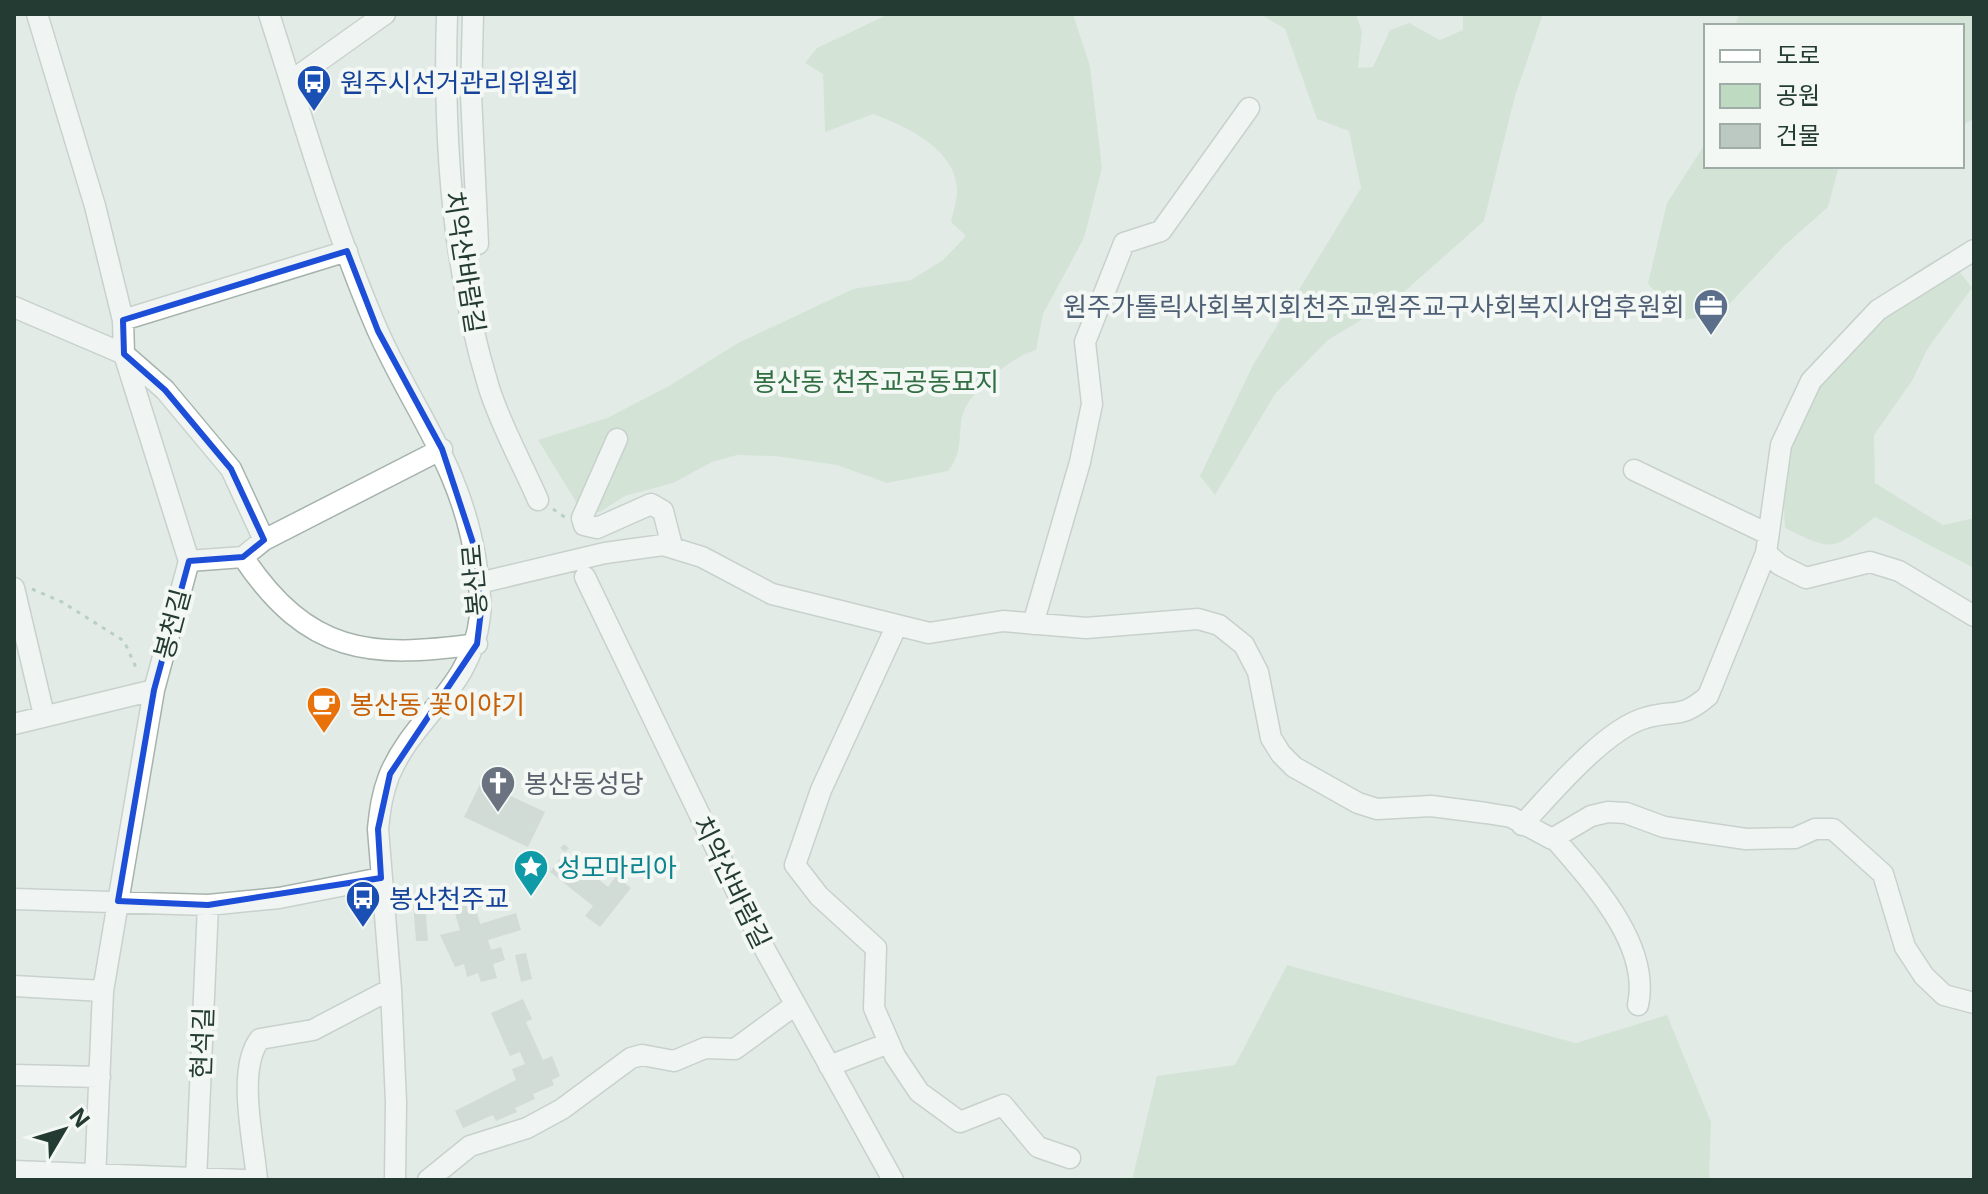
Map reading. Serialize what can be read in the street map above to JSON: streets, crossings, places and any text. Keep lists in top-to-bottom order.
{
  "streets": {
    "street": [
      "치악산바람길",
      "봉산로",
      "봉천길",
      "현석길"
    ]
  },
  "parks": ["봉산동 천주교공동묘지"],
  "places": {
    "bus stop": ["원주시선거관리위원회", "봉산천주교"],
    "office": ["원주가톨릭사회복지회천주교원주교구사회복지사업후원회"],
    "cafe": ["봉산동 꽃이야기"],
    "church": ["봉산동성당"],
    "place": ["성모마리아"]
  },
  "legend": ["도로", "공원", "건물"],
  "north": "top right"
}
